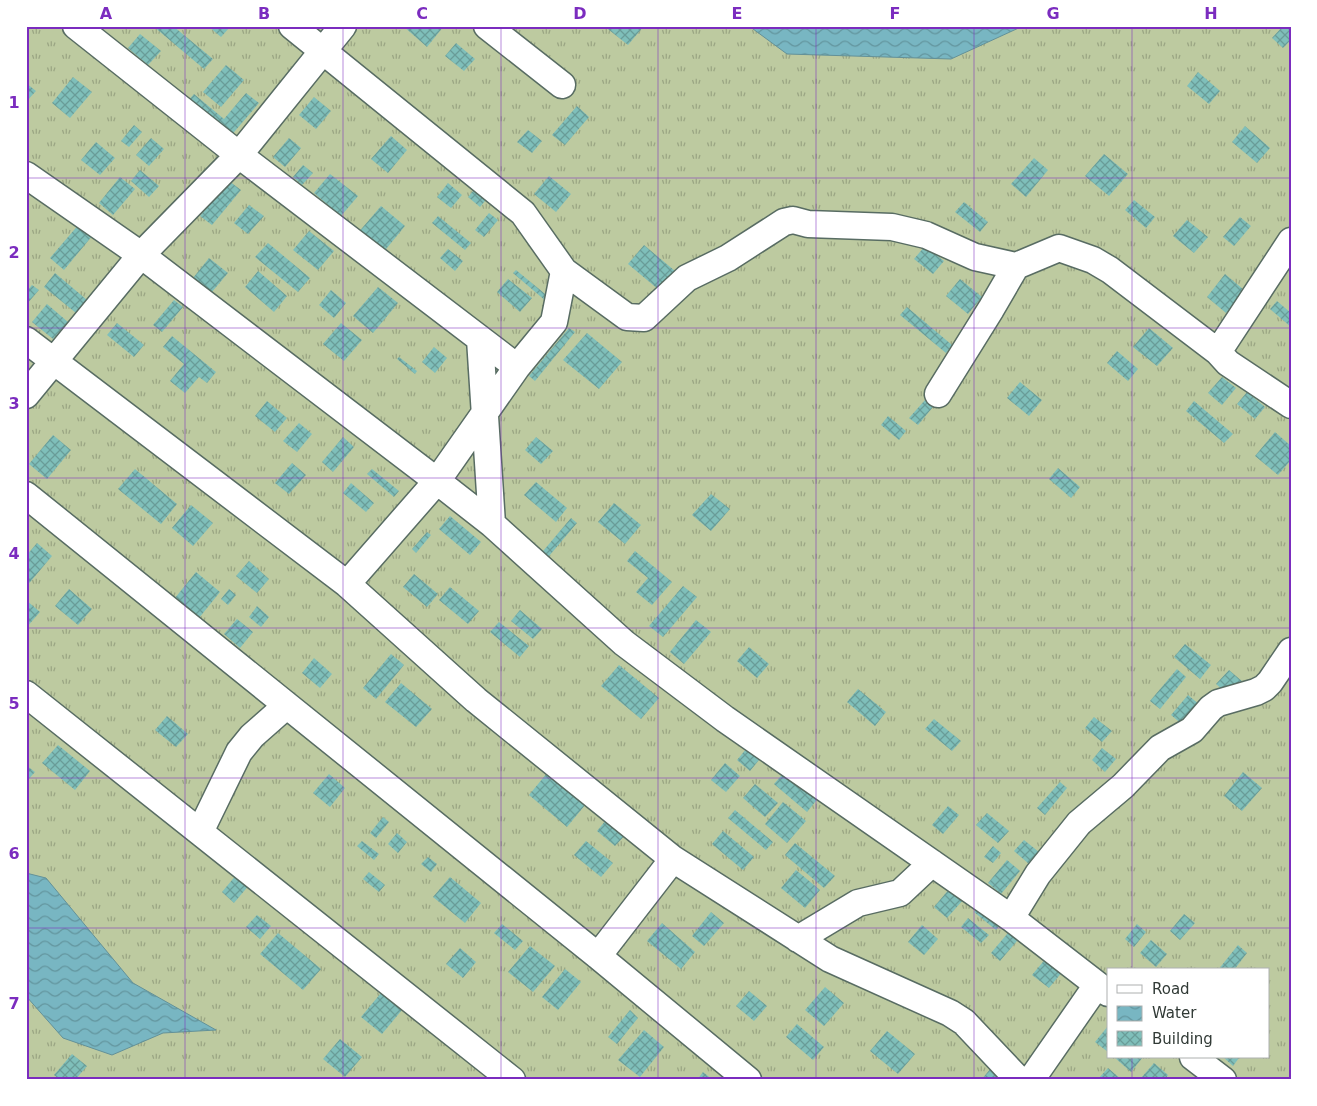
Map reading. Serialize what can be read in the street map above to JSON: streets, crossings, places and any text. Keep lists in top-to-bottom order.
{
  "legend": ["Road", "Water", "Building"],
  "grid": {
    "columns": [
      "A",
      "B",
      "C",
      "D",
      "E",
      "F",
      "G",
      "H"
    ],
    "rows": [
      "1",
      "2",
      "3",
      "4",
      "5",
      "6",
      "7"
    ]
  }
}
